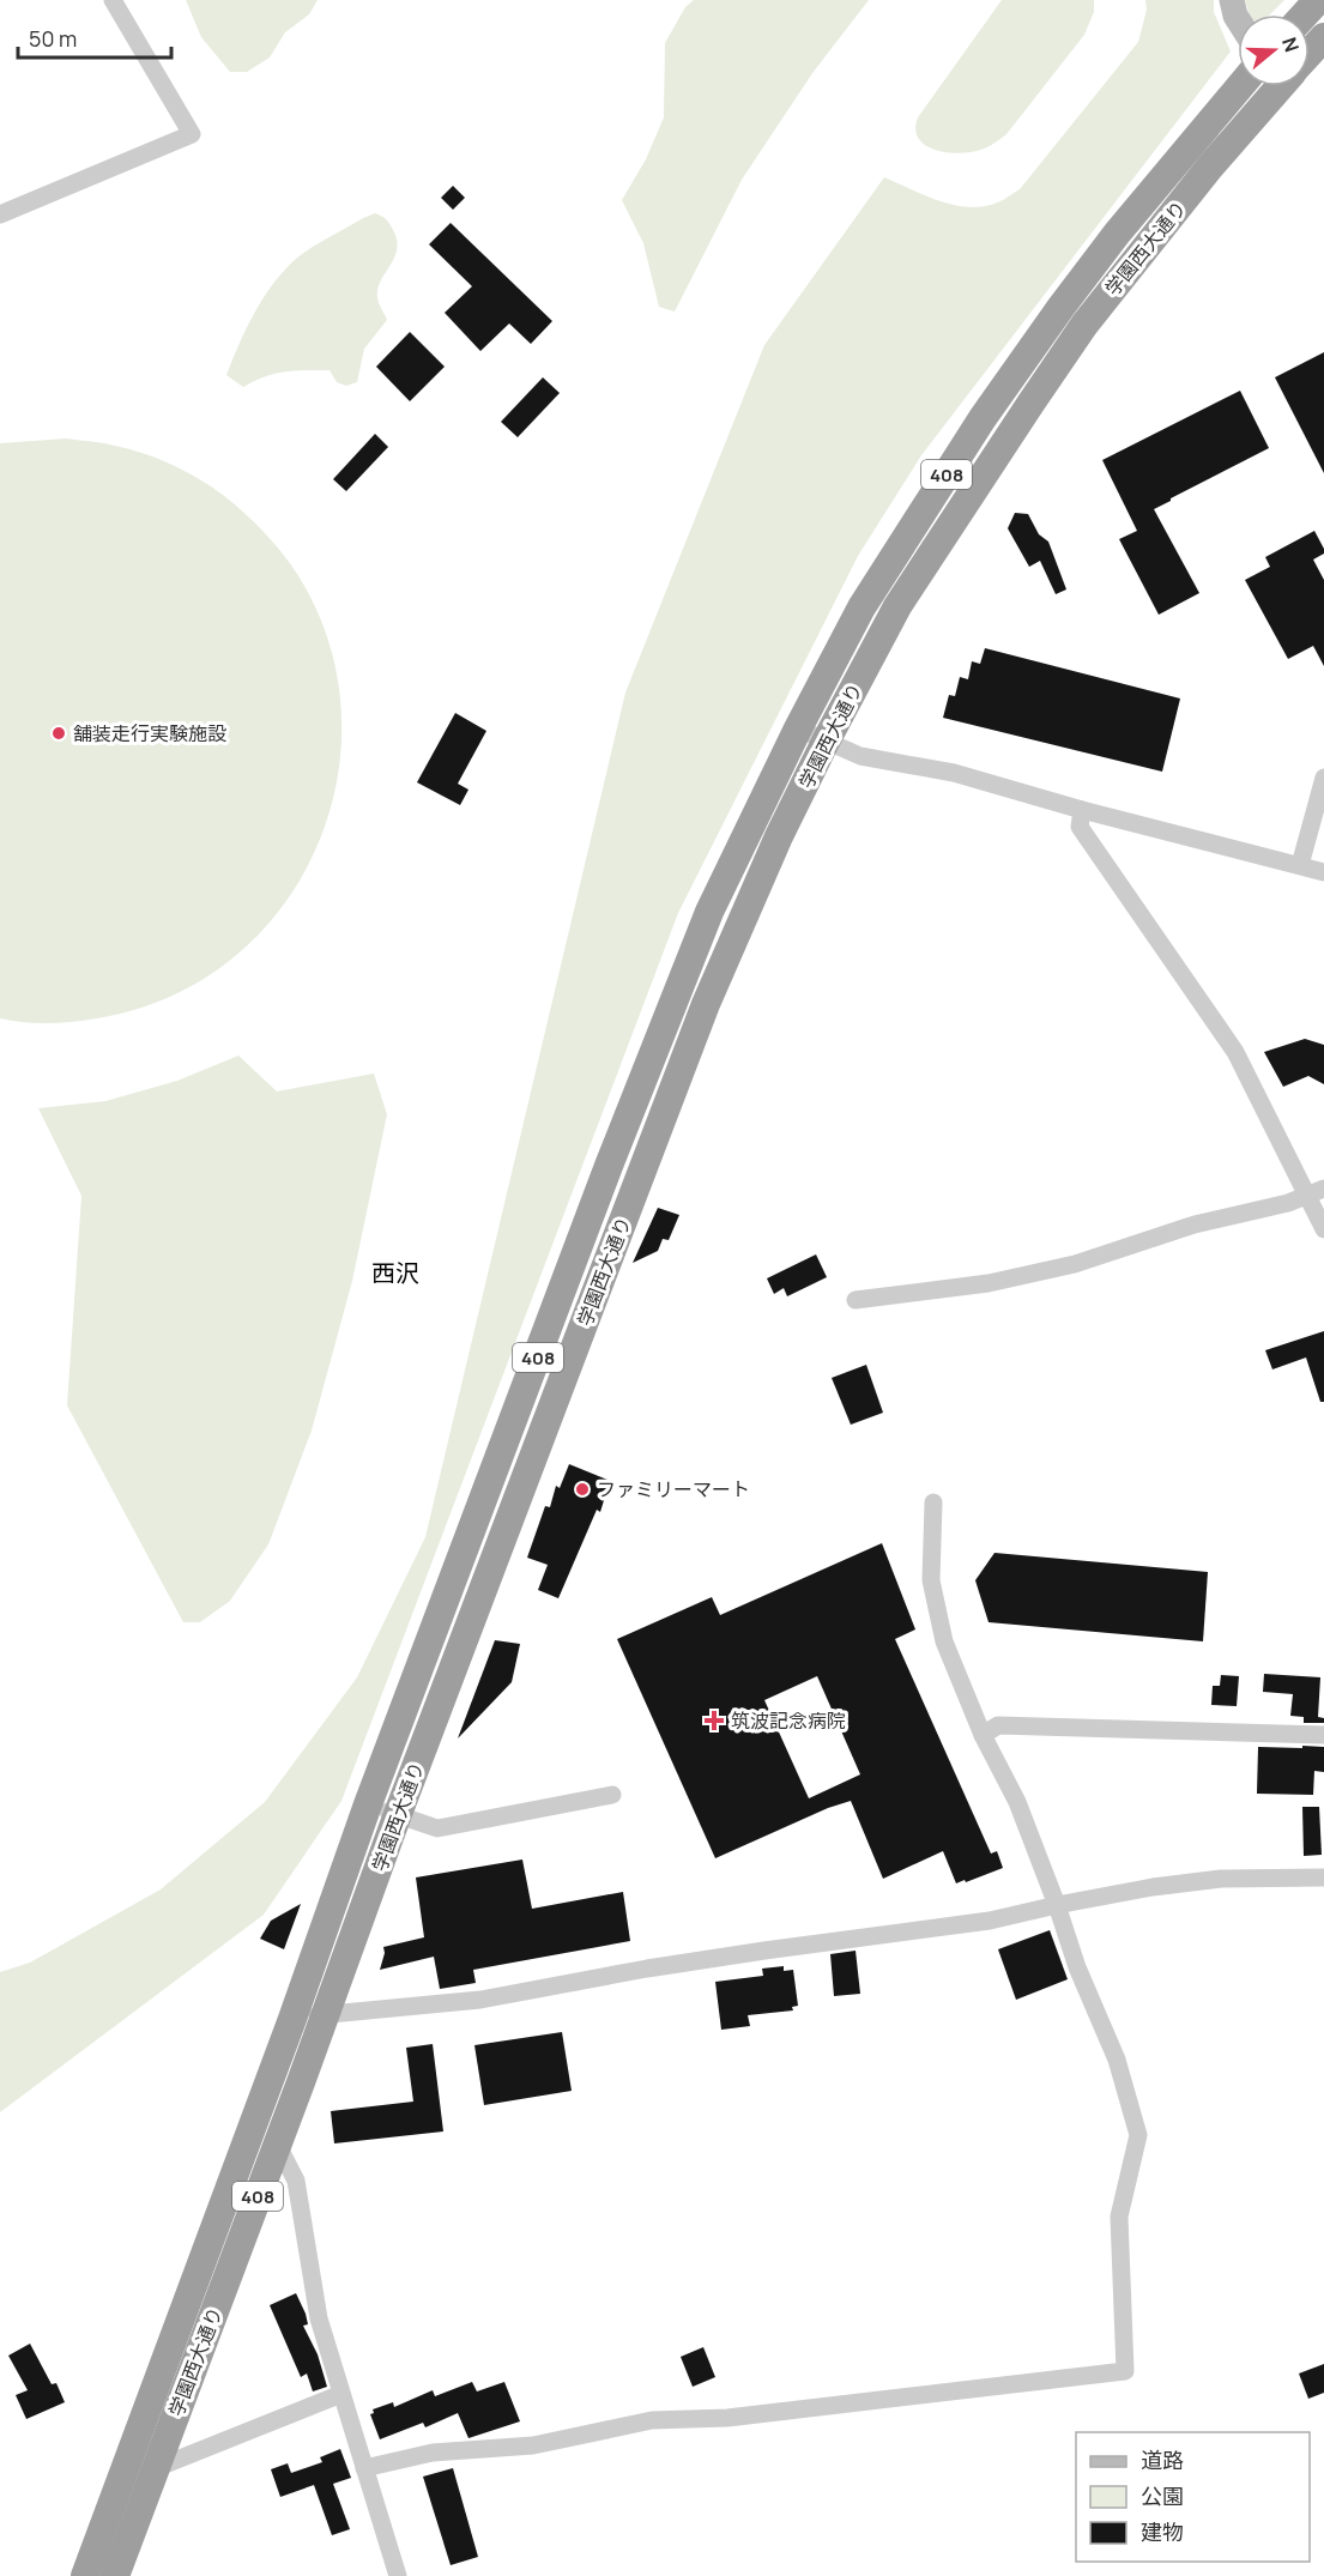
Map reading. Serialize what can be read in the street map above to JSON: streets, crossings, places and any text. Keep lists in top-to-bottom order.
{
  "streets": {
    "highway": ["学園西大通り", "408"]
  },
  "districts": ["西沢"],
  "places": {
    "other": ["舗装走行実験施設", "ファミリーマート"],
    "health": ["筑波記念病院"]
  },
  "legend": ["道路", "公園", "建物"],
  "scale_bar": "50 m",
  "north": "right"
}
